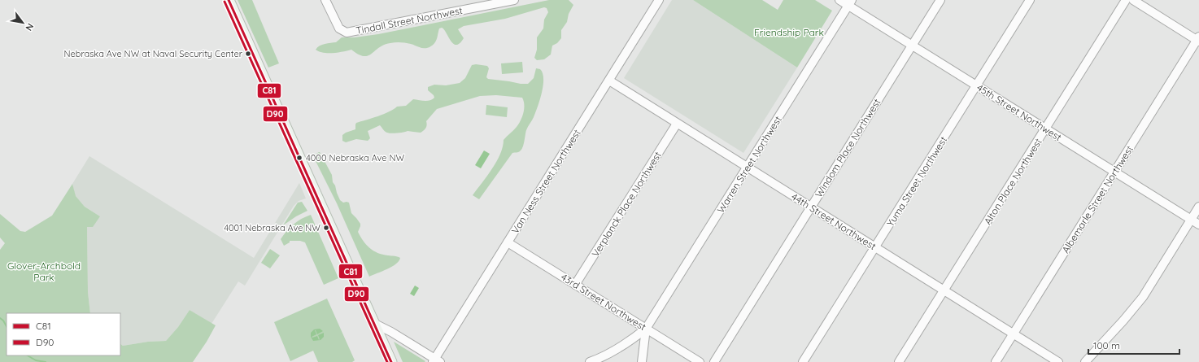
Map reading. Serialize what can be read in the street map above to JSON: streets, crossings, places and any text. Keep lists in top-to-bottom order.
{
  "streets": {
    "street": [
      "Tindall Street Northwest",
      "45th Street Northwest",
      "Windom Place Northwest",
      "Warren Street Northwest",
      "Van Ness Street Northwest",
      "Yuma Street Northwest",
      "Alton Place Northwest",
      "Albemarle Street Northwest",
      "Verplanck Place Northwest",
      "44th Street Northwest",
      "43rd Street Northwest"
    ]
  },
  "crossings": [
    ["45th Street Northwest", "Windom Place Northwest"],
    ["45th Street Northwest", "Warren Street Northwest"],
    ["45th Street Northwest", "Yuma Street Northwest"],
    ["45th Street Northwest", "Alton Place Northwest"],
    ["45th Street Northwest", "Albemarle Street Northwest"],
    ["Windom Place Northwest", "44th Street Northwest"],
    ["Warren Street Northwest", "44th Street Northwest"],
    ["Warren Street Northwest", "43rd Street Northwest"],
    ["Van Ness Street Northwest", "44th Street Northwest"],
    ["Van Ness Street Northwest", "43rd Street Northwest"],
    ["Yuma Street Northwest", "44th Street Northwest"],
    ["Alton Place Northwest", "44th Street Northwest"],
    ["Albemarle Street Northwest", "44th Street Northwest"],
    ["Verplanck Place Northwest", "44th Street Northwest"],
    ["Verplanck Place Northwest", "43rd Street Northwest"]
  ],
  "parks": ["Friendship Park", "Glover-Archbold Park"],
  "places": ["Nebraska Ave NW at Naval Security Center", "4000 Nebraska Ave NW", "4001 Nebraska Ave NW"],
  "lines": ["transit line C81", "transit line D90"],
  "legend": ["C81", "D90"],
  "scale_bar": "100 m",
  "north": "bottom right"
}
